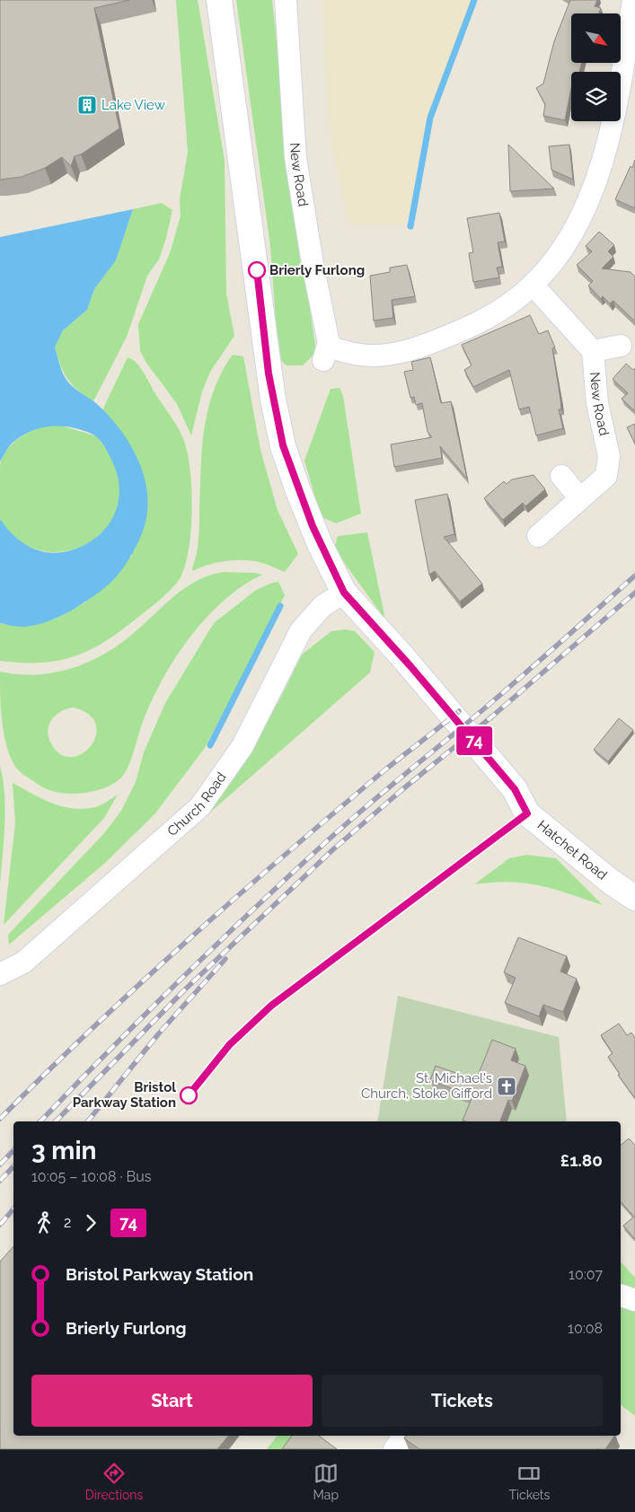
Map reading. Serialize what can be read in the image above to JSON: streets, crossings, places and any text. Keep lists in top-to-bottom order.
{
  "streets": {
    "street": ["New Road", "Church Road", "Hatchet Road"]
  },
  "crossings": [
    ["Church Road", "Hatchet Road"]
  ],
  "places": {
    "building": ["Lake View"],
    "other": ["Brierly Furlong", "Bristol Parkway Station"],
    "church": ["St. Michael's Church, Stoke Gifford"]
  },
  "lines": ["bus line 74"],
  "north": "bottom right",
  "page": {
    "on_map": "74",
    "heading": ["3 min", "10:05 – 10:08 · Bus", "£1.80"],
    "legs": ["2", "74"],
    "list": [
      {
        "name": "Bristol Parkway Station",
        "value": "10:07"
      },
      {
        "name": "Brierly Furlong",
        "value": "10:08"
      }
    ],
    "buttons": ["Start", "Tickets"],
    "tabs": ["Directions", "Map", "Tickets"]
  }
}
